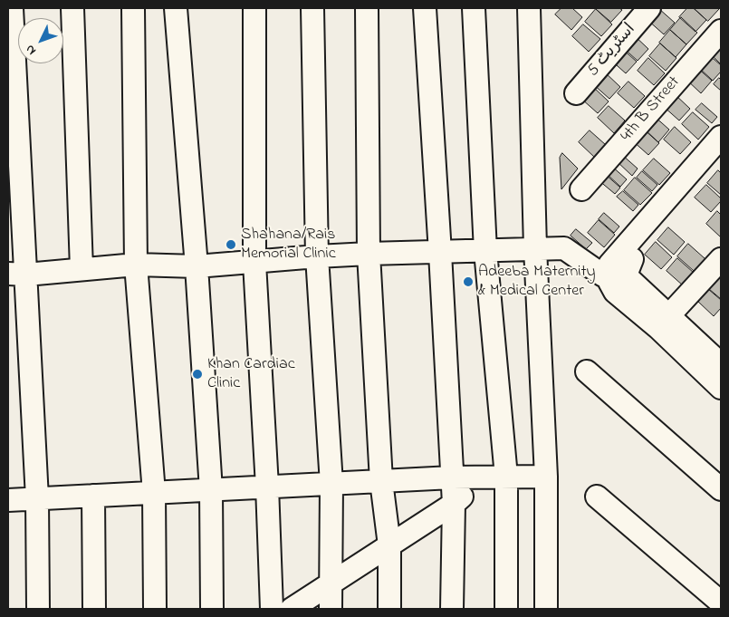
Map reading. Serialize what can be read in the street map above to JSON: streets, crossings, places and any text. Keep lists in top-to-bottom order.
{
  "streets": {
    "street": ["اسٹریٹ 5", "4th B Street"]
  },
  "places": ["Shahana/Rais Memorial Clinic", "Adeeba Maternity & Medical Center", "Khan Cardiac Clinic"],
  "north": "bottom left"
}
